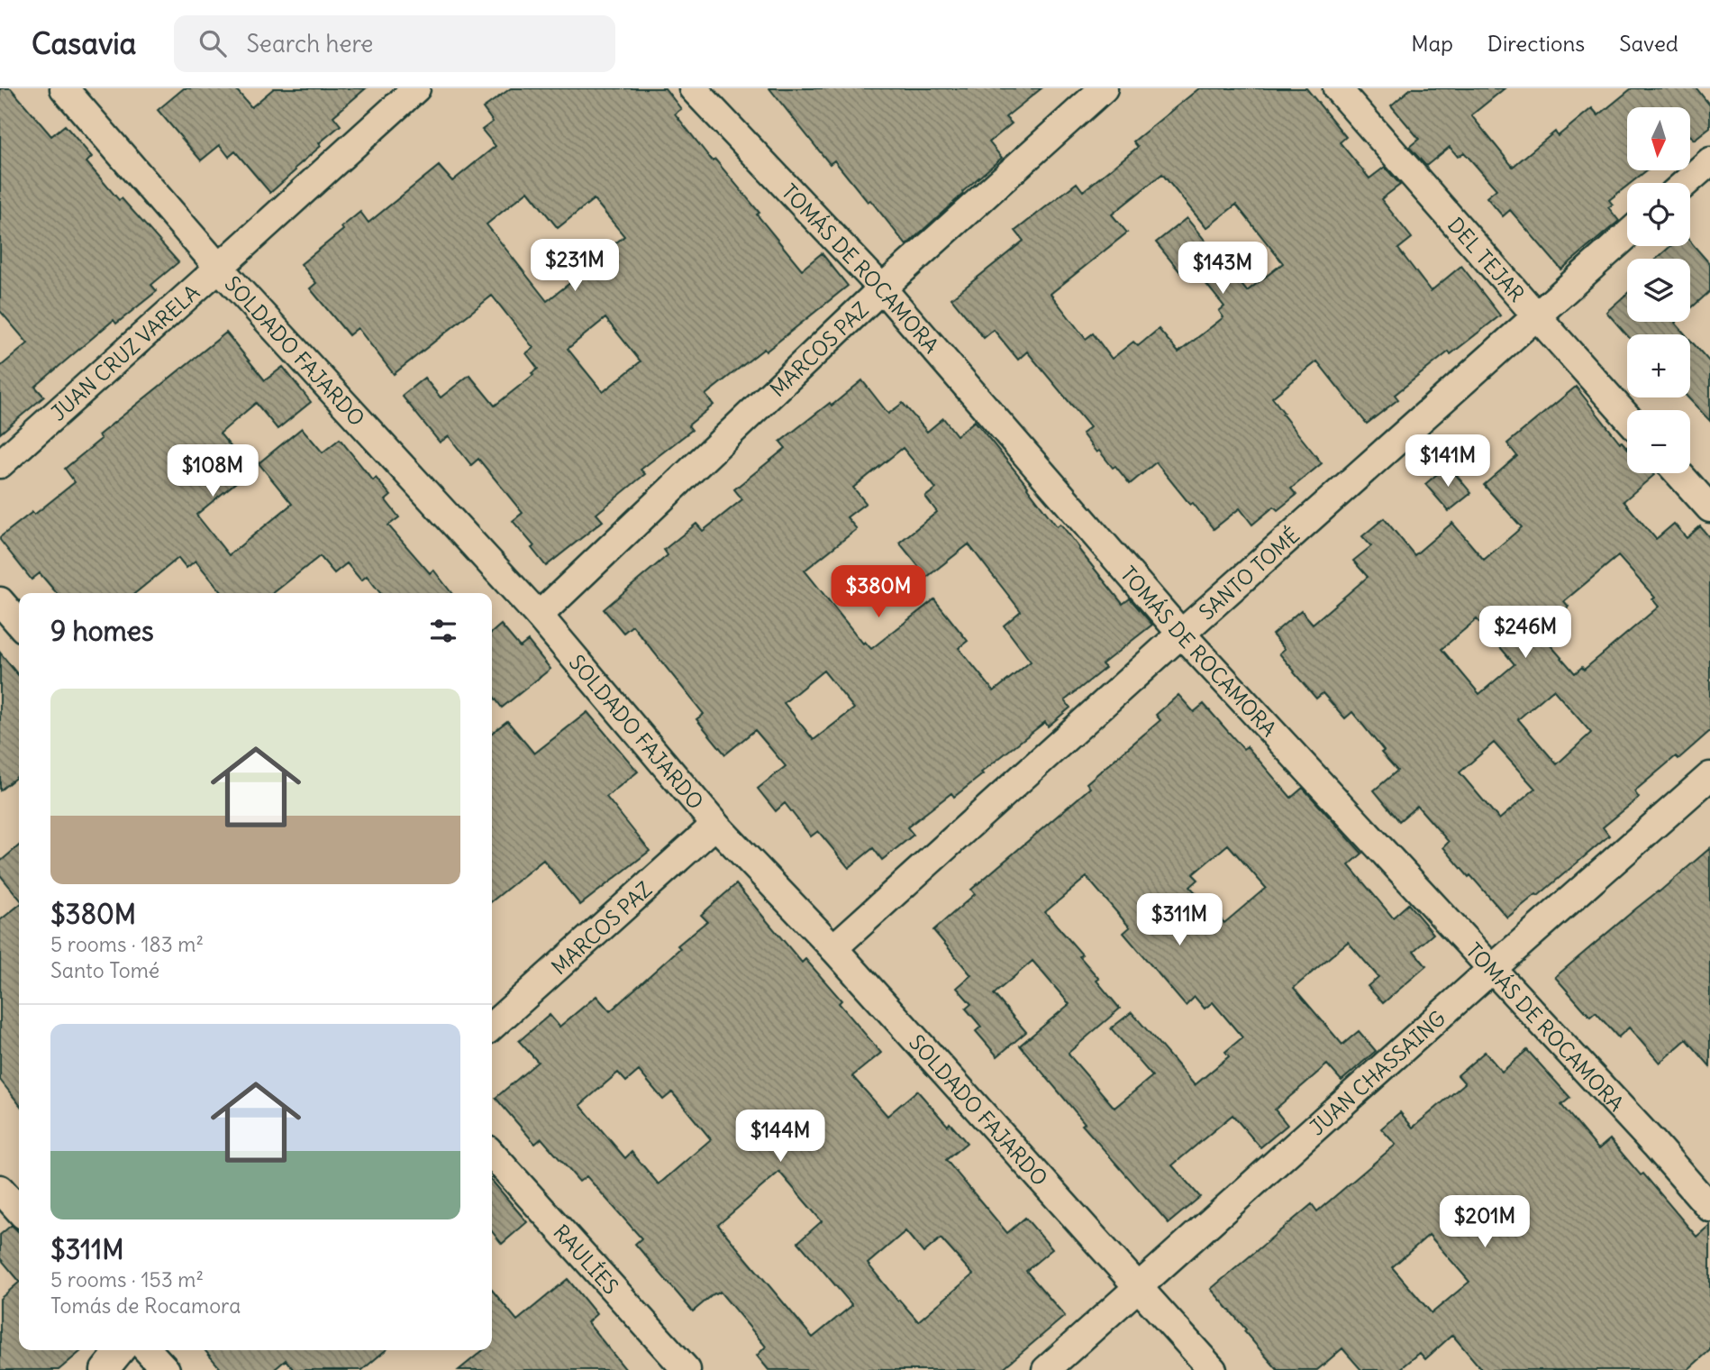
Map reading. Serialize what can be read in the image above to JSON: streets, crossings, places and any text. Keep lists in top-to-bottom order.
{
  "streets": {
    "street": [
      "DEL TEJAR",
      "TOMÁS DE ROCAMORA",
      "MARCOS PAZ",
      "SOLDADO FAJARDO",
      "JUAN CRUZ VARELA",
      "SANTO TOMÉ",
      "JUAN CHASSAING",
      "RAULÍES"
    ]
  },
  "crossings": [
    ["DEL TEJAR", "SANTO TOMÉ"],
    ["TOMÁS DE ROCAMORA", "MARCOS PAZ"],
    ["TOMÁS DE ROCAMORA", "SANTO TOMÉ"],
    ["TOMÁS DE ROCAMORA", "JUAN CHASSAING"],
    ["MARCOS PAZ", "SOLDADO FAJARDO"],
    ["SOLDADO FAJARDO", "JUAN CRUZ VARELA"],
    ["SOLDADO FAJARDO", "SANTO TOMÉ"],
    ["SOLDADO FAJARDO", "JUAN CHASSAING"]
  ],
  "north": "bottom",
  "page": {
    "header": "Casavia",
    "search": "Search here",
    "nav": ["Map", "Directions", "Saved"],
    "map_buttons": ["+", "−"],
    "price": [
      "$231M",
      "$143M",
      "$141M",
      "$108M",
      "$380M",
      "$246M",
      "$311M",
      "$144M",
      "$201M"
    ],
    "heading": "9 homes",
    "list": [
      {
        "name": "$380M",
        "note": "5 rooms · 183 m² · Santo Tomé"
      },
      {
        "name": "$311M",
        "note": "5 rooms · 153 m² · Tomás de Rocamora"
      }
    ]
  }
}
